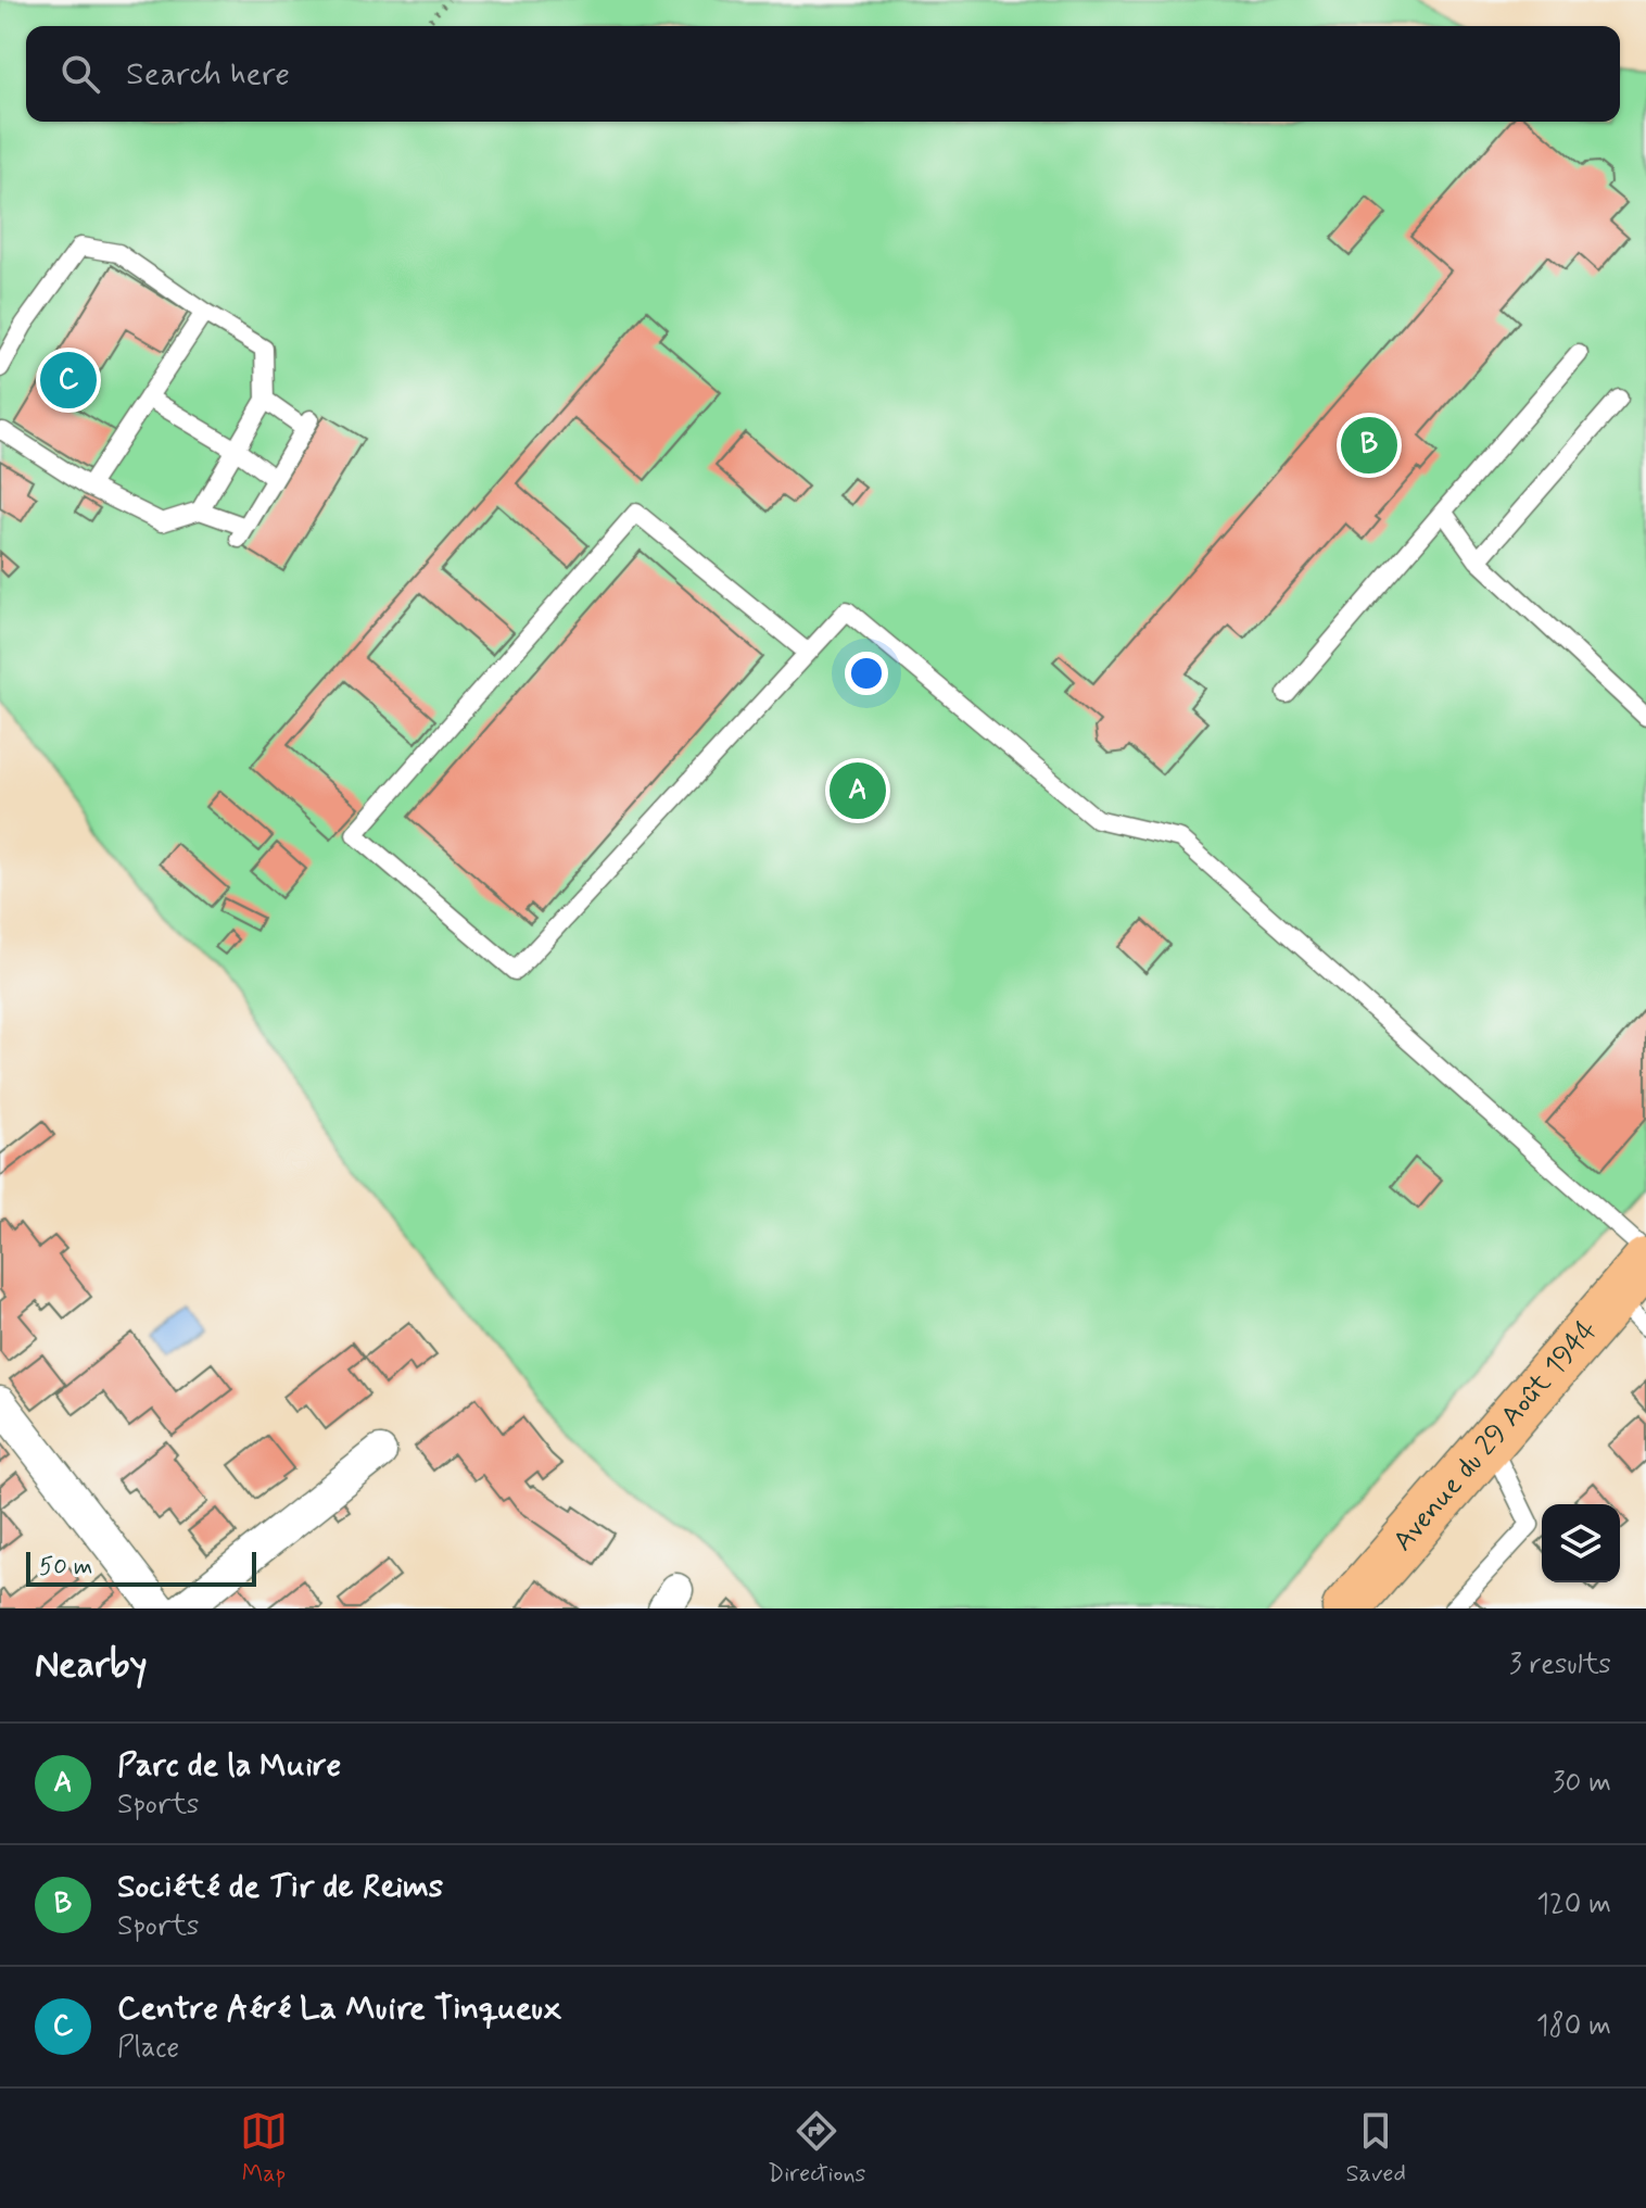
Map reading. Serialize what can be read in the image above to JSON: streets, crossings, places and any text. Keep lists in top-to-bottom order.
{
  "streets": {
    "main road": ["Avenue du 29 Août 1944"]
  },
  "scale_bar": "50 m",
  "page": {
    "search": "Search here",
    "pins": ["C", "B", "A"],
    "scale": "50 m",
    "heading": ["Nearby", "3 results"],
    "list": [
      {
        "mark": "A",
        "name": "Parc de la Muire",
        "note": "Sports",
        "value": "30 m"
      },
      {
        "mark": "B",
        "name": "Société de Tir de Reims",
        "note": "Sports",
        "value": "120 m"
      },
      {
        "mark": "C",
        "name": "Centre Aéré La Muire Tinqueux",
        "note": "Place",
        "value": "180 m"
      }
    ],
    "nav": ["Map", "Directions", "Saved"]
  }
}
